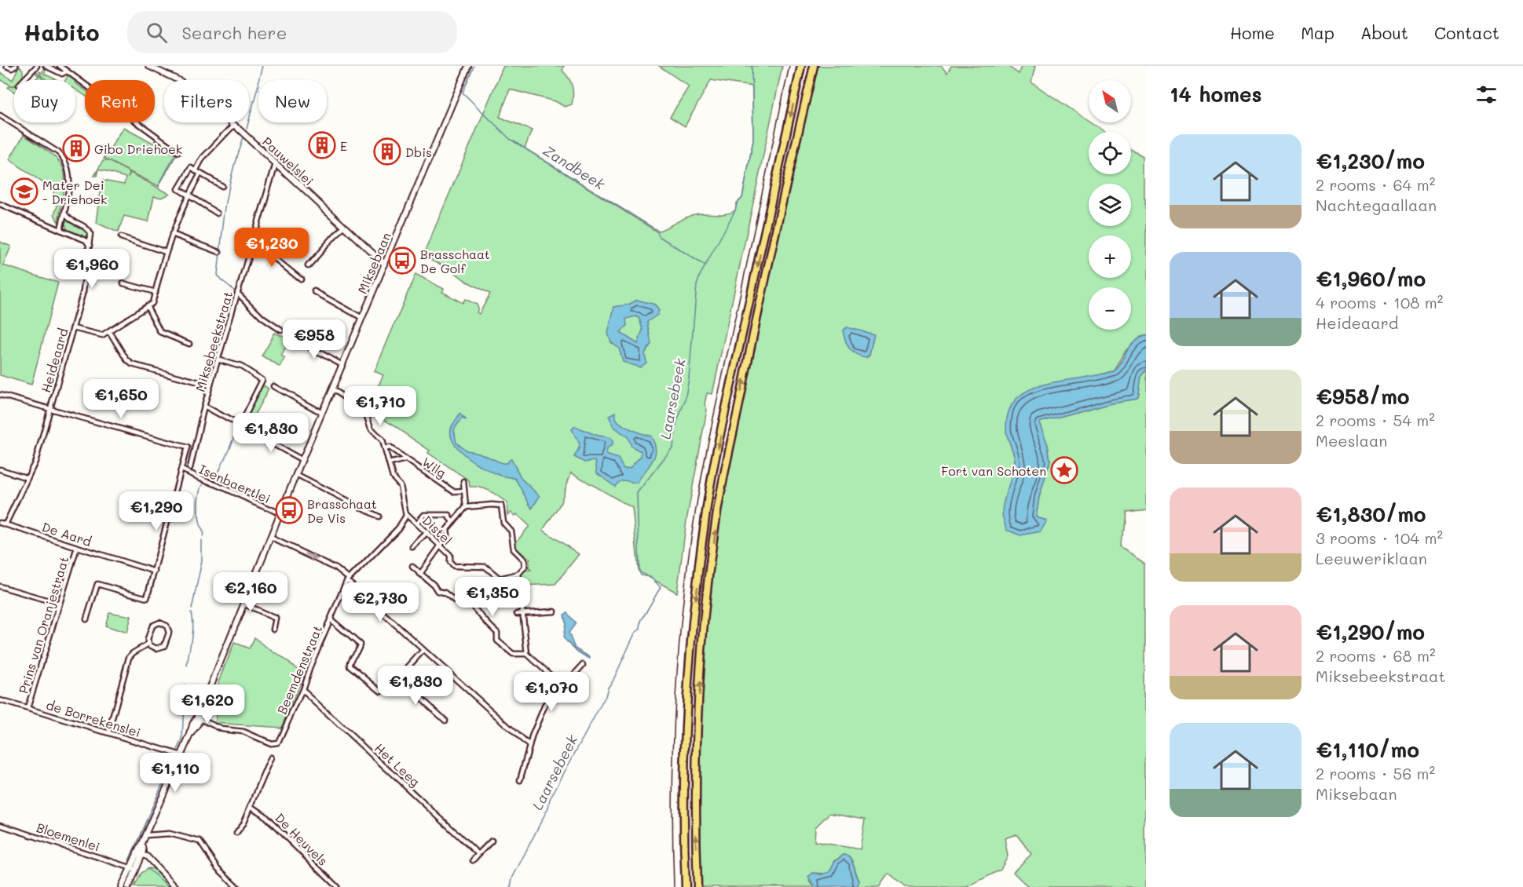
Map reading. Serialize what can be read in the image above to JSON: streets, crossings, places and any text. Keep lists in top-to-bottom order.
{
  "streets": {
    "street": [
      "Pauwelslei",
      "Miksebaan",
      "Miksebeekstraat",
      "Heideaard",
      "Wilg",
      "Isenbaertlei",
      "Distel",
      "De Aard",
      "Prins van Oranjestraat",
      "Beemdenstraat",
      "de Borrekenslei",
      "Het Leeg",
      "Bloemenlei",
      "De Heuvels"
    ]
  },
  "crossings": [
    ["Pauwelslei", "Miksebaan"],
    ["Pauwelslei", "Miksebeekstraat"],
    ["Miksebaan", "Isenbaertlei"],
    ["Miksebaan", "Beemdenstraat"],
    ["Miksebaan", "de Borrekenslei"],
    ["Miksebaan", "Bloemenlei"],
    ["Heideaard", "De Aard"],
    ["De Aard", "Prins van Oranjestraat"],
    ["Prins van Oranjestraat", "de Borrekenslei"],
    ["Beemdenstraat", "Het Leeg"]
  ],
  "water": ["Zandbeek", "Laarsebeek"],
  "places": {
    "building": ["E", "Gibo Driehoek", "Dbis"],
    "school or university": ["Mater Dei - Driehoek"],
    "bus stop": ["Brasschaat De Golf", "Brasschaat De Vis"],
    "place": ["Fort van Schoten"]
  },
  "north": "top left",
  "page": {
    "header": "Habito",
    "search": "Search here",
    "nav": [
      "Home",
      "Map",
      "About",
      "Contact"
    ],
    "heading": "14 homes",
    "map_buttons": ["+", "−"],
    "chip": [
      "Buy",
      "Rent",
      "Filters",
      "New"
    ],
    "list": [
      {
        "name": "€1,230/mo",
        "note": "2 rooms · 64 m² · Nachtegaallaan"
      },
      {
        "name": "€1,960/mo",
        "note": "4 rooms · 108 m² · Heideaard"
      },
      {
        "name": "€958/mo",
        "note": "2 rooms · 54 m² · Meeslaan"
      },
      {
        "name": "€1,830/mo",
        "note": "3 rooms · 104 m² · Leeuweriklaan"
      },
      {
        "name": "€1,290/mo",
        "note": "2 rooms · 68 m² · Miksebeekstraat"
      },
      {
        "name": "€1,110/mo",
        "note": "2 rooms · 56 m² · Miksebaan"
      }
    ],
    "price": [
      "€1,230",
      "€1,960",
      "€958",
      "€1,650",
      "€1,710",
      "€1,830",
      "€1,290",
      "€2,160",
      "€1,350",
      "€2,730",
      "€1,830",
      "€1,070",
      "€1,620",
      "€1,110"
    ]
  }
}
